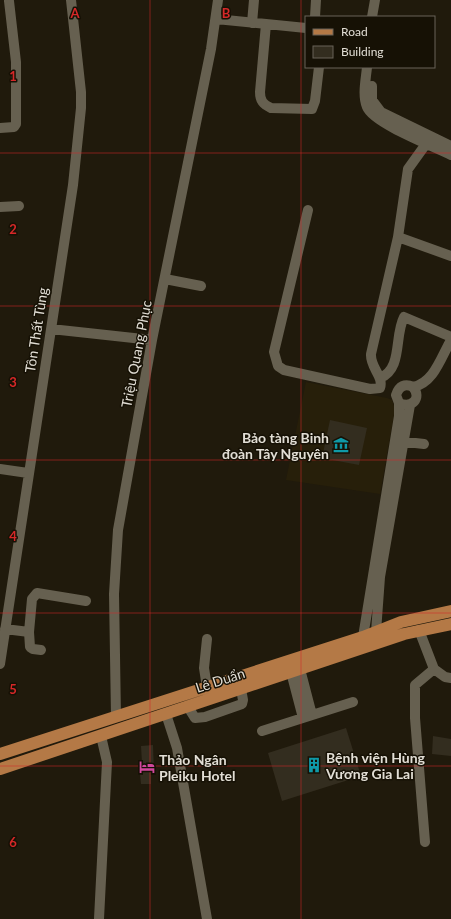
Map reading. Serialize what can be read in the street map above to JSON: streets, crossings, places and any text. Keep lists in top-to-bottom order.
{
  "streets": {
    "main road": ["Lê Duẩn"],
    "street": ["Tôn Thất Tùng", "Triệu Quang Phục"]
  },
  "crossings": [
    ["Triệu Quang Phục", "Lê Duẩn"]
  ],
  "places": {
    "museum": ["Bảo tàng Binh đoàn Tây Nguyên"],
    "building": ["Bệnh viện Hùng Vương Gia Lai"],
    "hotel": ["Thảo Ngân Pleiku Hotel"]
  },
  "legend": ["Road", "Building"],
  "grid": {
    "columns": ["A", "B"],
    "rows": [
      "1",
      "2",
      "3",
      "4",
      "5",
      "6"
    ]
  }
}
